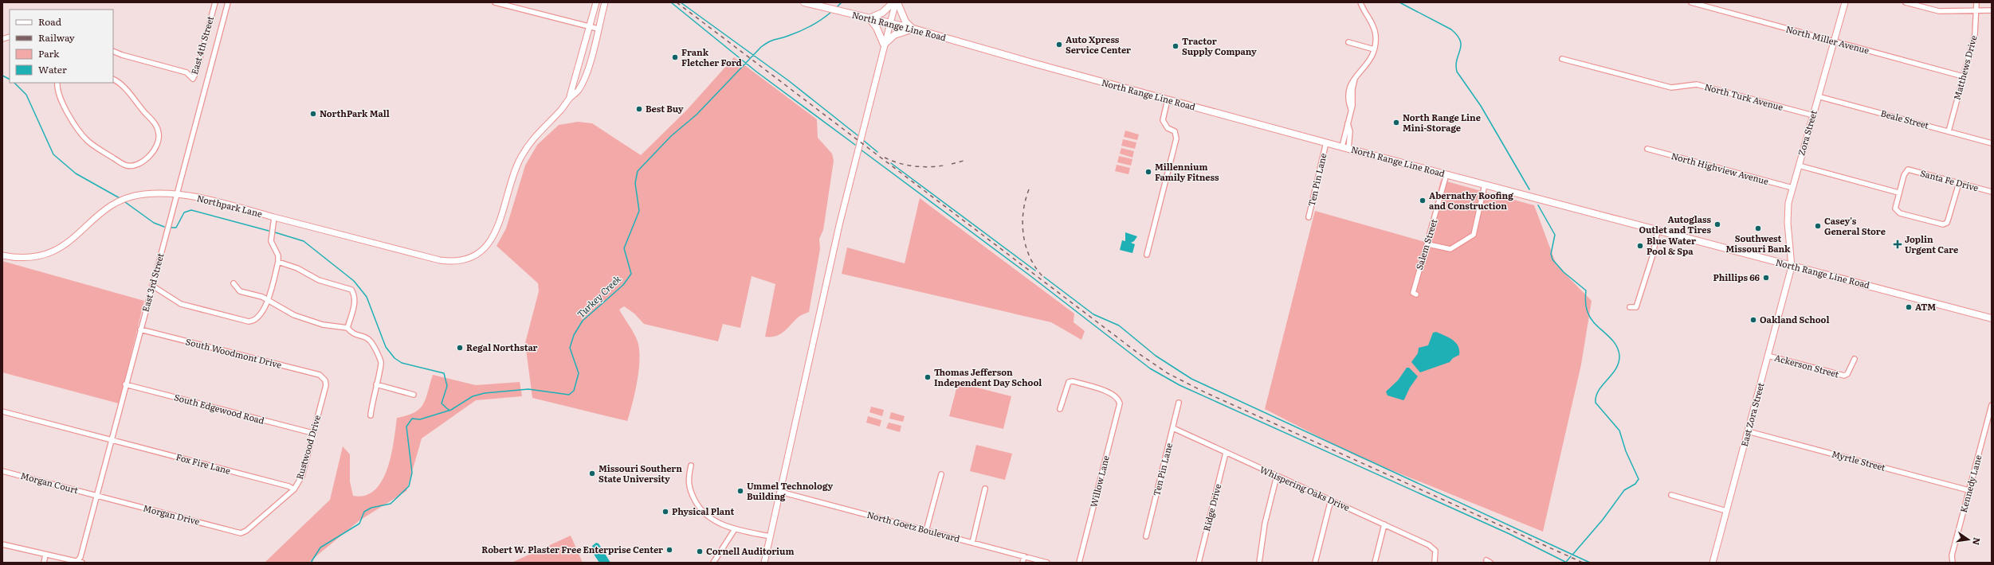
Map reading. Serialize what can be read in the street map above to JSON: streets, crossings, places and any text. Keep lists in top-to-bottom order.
{
  "streets": {
    "main road": [
      "North Range Line Road",
      "Zora Street",
      "Northpark Lane",
      "East Zora Street"
    ],
    "street": [
      "North Miller Avenue",
      "East 4th Street",
      "Matthews Drive",
      "North Turk Avenue",
      "Beale Street",
      "North Highview Avenue",
      "Ten Pin Lane",
      "Santa Fe Drive",
      "Salem Street",
      "East 3rd Street",
      "South Woodmont Drive",
      "Ackerson Street",
      "South Edgewood Road",
      "Rustwood Drive",
      "Myrtle Street",
      "Fox Fire Lane",
      "Willow Lane",
      "Morgan Court",
      "Kennedy Lane",
      "Whispering Oaks Drive",
      "Ridge Drive",
      "Morgan Drive",
      "North Goetz Boulevard"
    ]
  },
  "crossings": [
    ["North Range Line Road", "Zora Street"],
    ["North Range Line Road", "Ten Pin Lane"],
    ["North Range Line Road", "Salem Street"],
    ["North Range Line Road", "East Zora Street"],
    ["North Miller Avenue", "Matthews Drive"],
    ["North Miller Avenue", "Zora Street"],
    ["Matthews Drive", "Beale Street"],
    ["North Turk Avenue", "Zora Street"],
    ["Beale Street", "Zora Street"],
    ["Zora Street", "North Highview Avenue"],
    ["Zora Street", "East Zora Street"],
    ["Ten Pin Lane", "Whispering Oaks Drive"],
    ["Northpark Lane", "East 3rd Street"],
    ["East 3rd Street", "South Woodmont Drive"],
    ["East 3rd Street", "South Edgewood Road"],
    ["East 3rd Street", "Fox Fire Lane"],
    ["East 3rd Street", "Morgan Court"],
    ["East 3rd Street", "Morgan Drive"],
    ["South Woodmont Drive", "Rustwood Drive"],
    ["Ackerson Street", "East Zora Street"],
    ["South Edgewood Road", "Rustwood Drive"],
    ["East Zora Street", "Myrtle Street"],
    ["Rustwood Drive", "Fox Fire Lane"],
    ["Rustwood Drive", "Morgan Drive"],
    ["Myrtle Street", "Kennedy Lane"],
    ["Morgan Court", "Morgan Drive"],
    ["Whispering Oaks Drive", "Ridge Drive"]
  ],
  "water": ["Turkey Creek"],
  "places": {
    "other": [
      "Auto Xpress Service Center",
      "Tractor Supply Company",
      "Frank Fletcher Ford",
      "Best Buy",
      "NorthPark Mall",
      "North Range Line Mini-Storage",
      "Millennium Family Fitness",
      "Abernathy Roofing and Construction",
      "Autoglass Outlet and Tires",
      "Casey's General Store",
      "Southwest Missouri Bank",
      "Blue Water Pool & Spa",
      "Phillips 66",
      "ATM",
      "Oakland School",
      "Regal Northstar",
      "Thomas Jefferson Independent Day School",
      "Missouri Southern State University",
      "Ummel Technology Building",
      "Physical Plant",
      "Robert W. Plaster Free Enterprise Center",
      "Cornell Auditorium"
    ],
    "health": ["Joplin Urgent Care"]
  },
  "legend": [
    "Road",
    "Railway",
    "Park",
    "Water"
  ],
  "north": "right"
}
